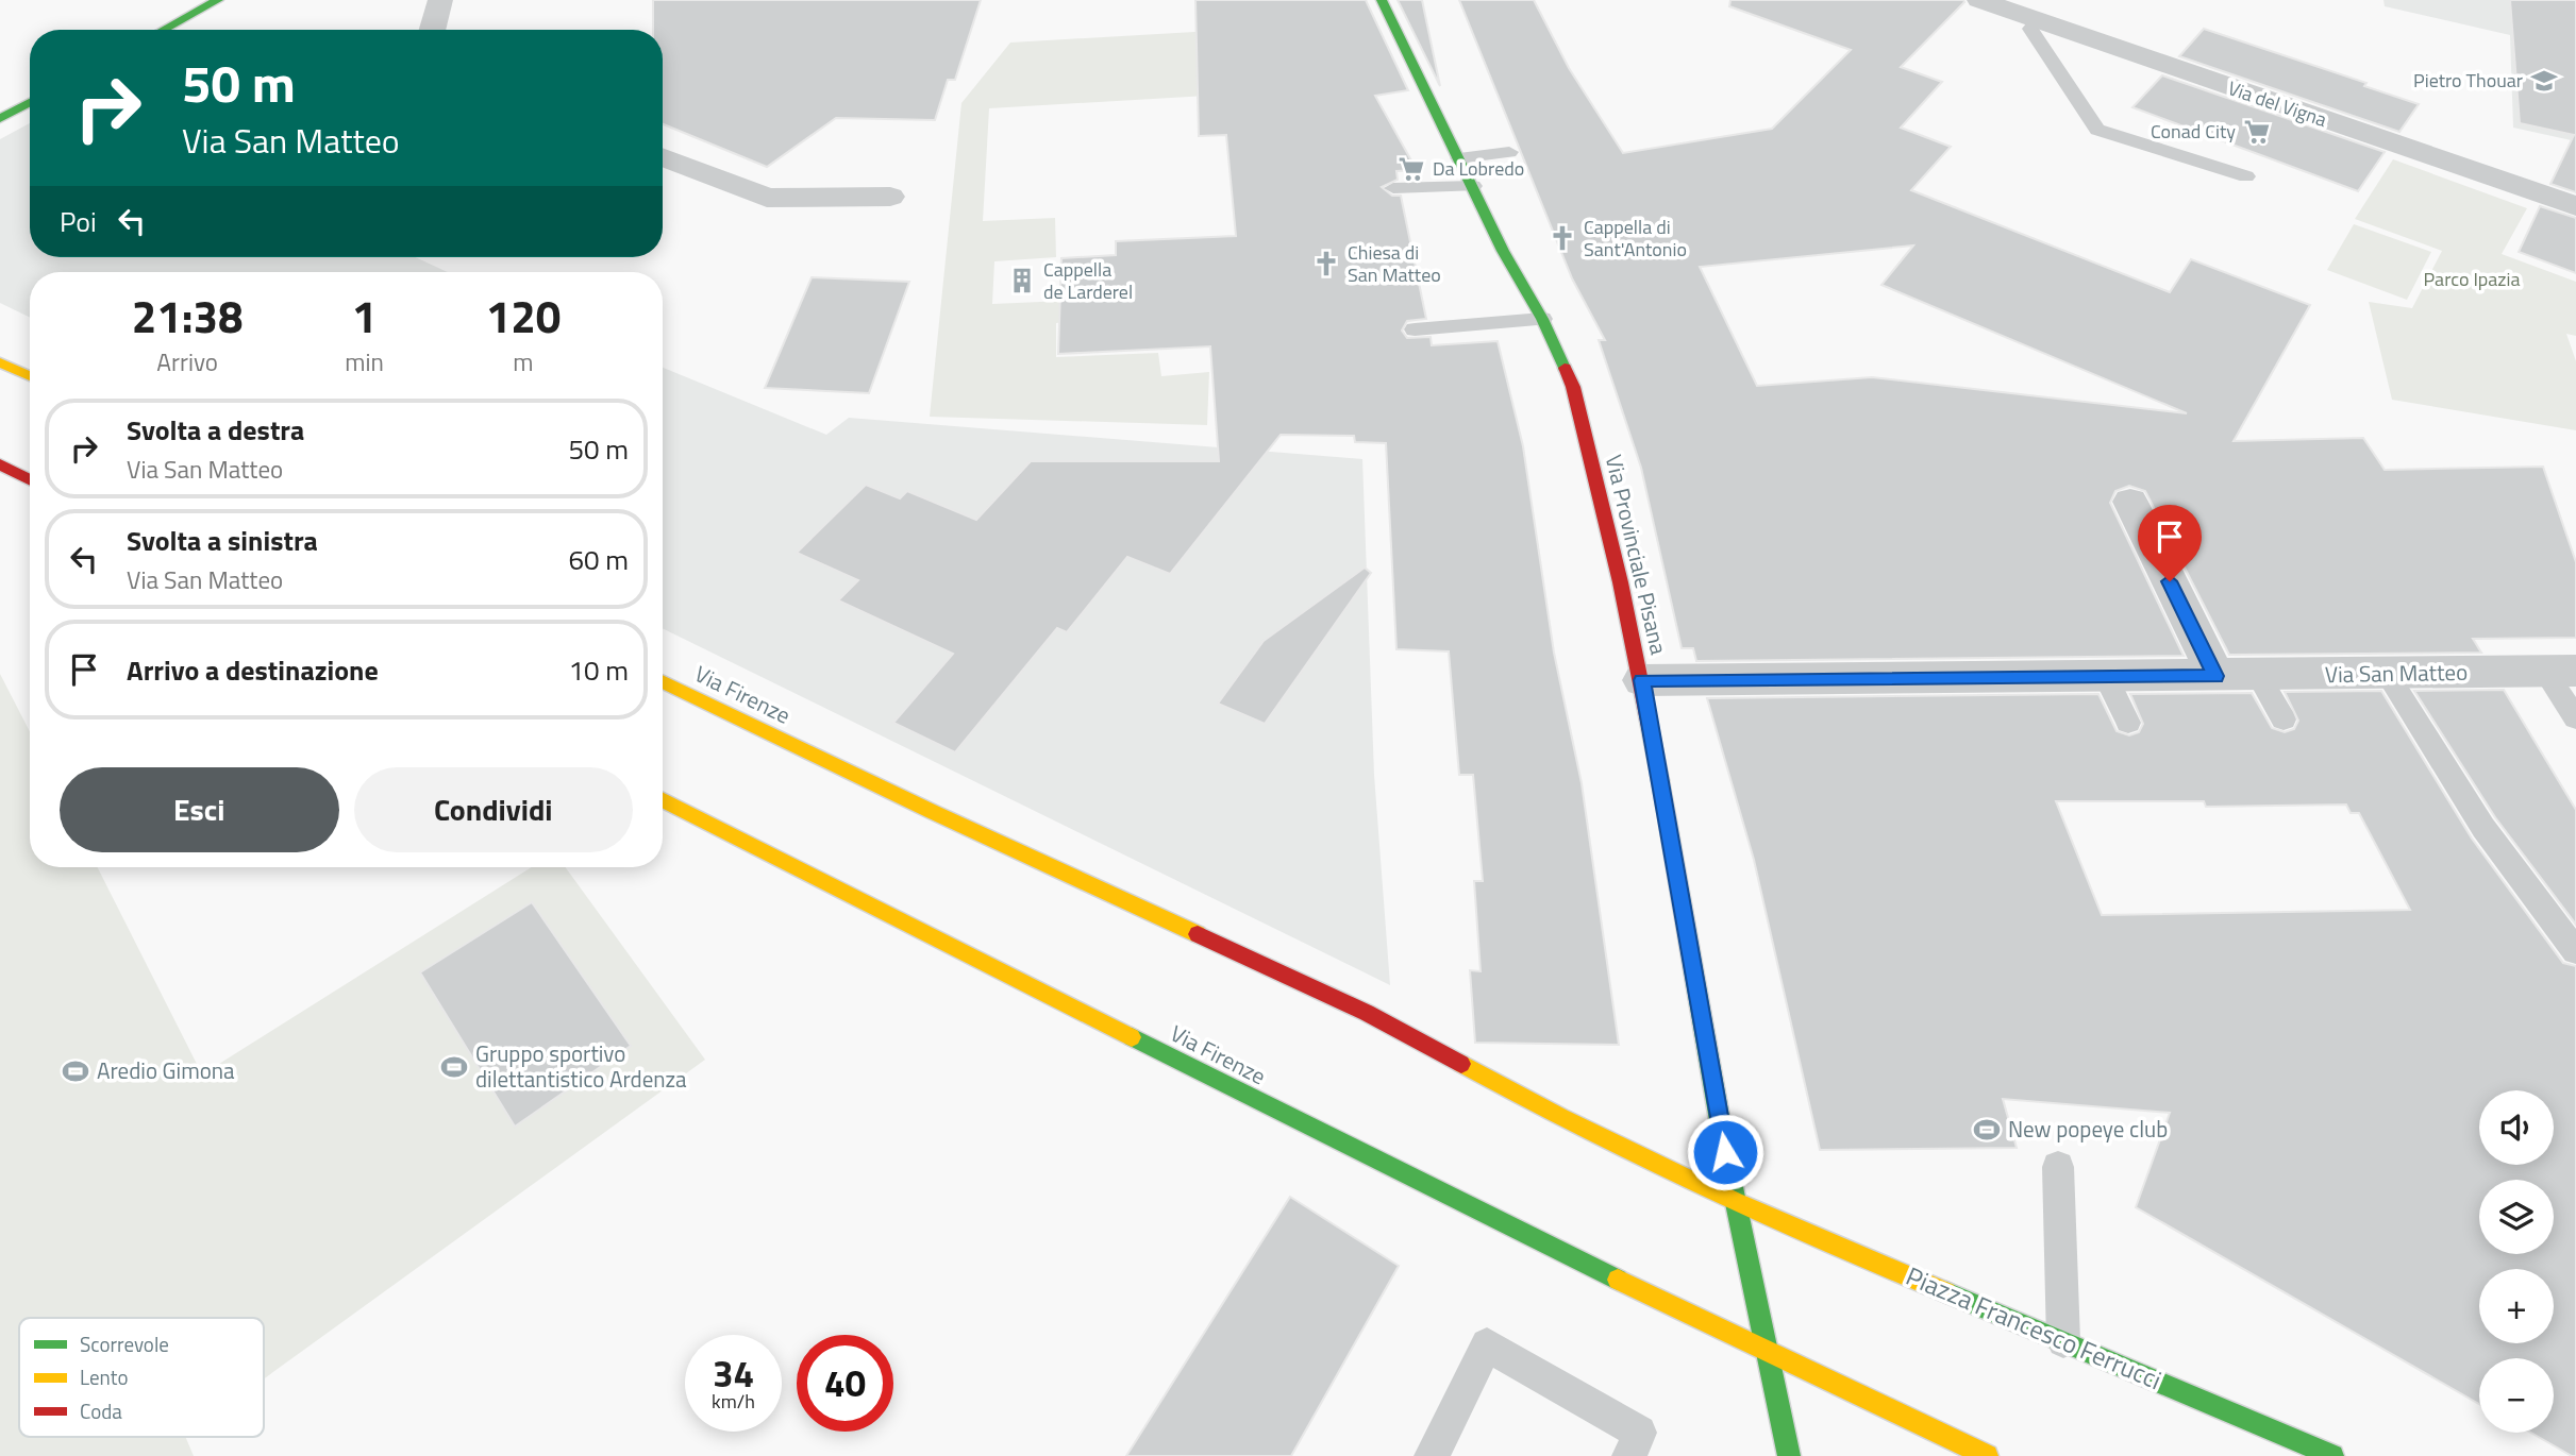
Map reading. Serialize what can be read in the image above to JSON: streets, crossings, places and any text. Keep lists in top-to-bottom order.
{
  "streets": {
    "main road": ["Via Provinciale Pisana", "Via Firenze", "Piazza Francesco Ferrucci"],
    "street": ["Via del Vigna", "Via San Matteo"]
  },
  "crossings": [
    ["Via Provinciale Pisana", "Via San Matteo"],
    ["Via Provinciale Pisana", "Via Firenze"],
    ["Via Provinciale Pisana", "Piazza Francesco Ferrucci"],
    ["Via Firenze", "Piazza Francesco Ferrucci"]
  ],
  "parks": ["Parco Ipazia"],
  "places": {
    "school or university": ["Pietro Thouar"],
    "supermarket": ["Conad City", "Da Lobredo"],
    "church": ["Cappella di Sant'Antonio", "Chiesa di San Matteo"],
    "building": ["Cappella de Larderel"],
    "sports": ["Gruppo sportivo dilettantistico Ardenza", "Aredio Gimona", "New popeye club"]
  },
  "legend": ["Scorrevole", "Lento", "Coda"],
  "page": {
    "turn": ["50 m", "Via San Matteo"],
    "then": "Poi",
    "eta": [
      "21:38",
      "Arrivo",
      "1",
      "min",
      "120",
      "m"
    ],
    "list": [
      {
        "name": "Svolta a destra",
        "note": "Via San Matteo",
        "value": "50 m"
      },
      {
        "name": "Svolta a sinistra",
        "note": "Via San Matteo",
        "value": "60 m"
      },
      {
        "name": "Arrivo a destinazione",
        "value": "10 m"
      }
    ],
    "buttons": ["Esci", "Condividi"],
    "map_buttons": ["+", "−"],
    "speed": "34 km/h",
    "limit": "40"
  }
}
